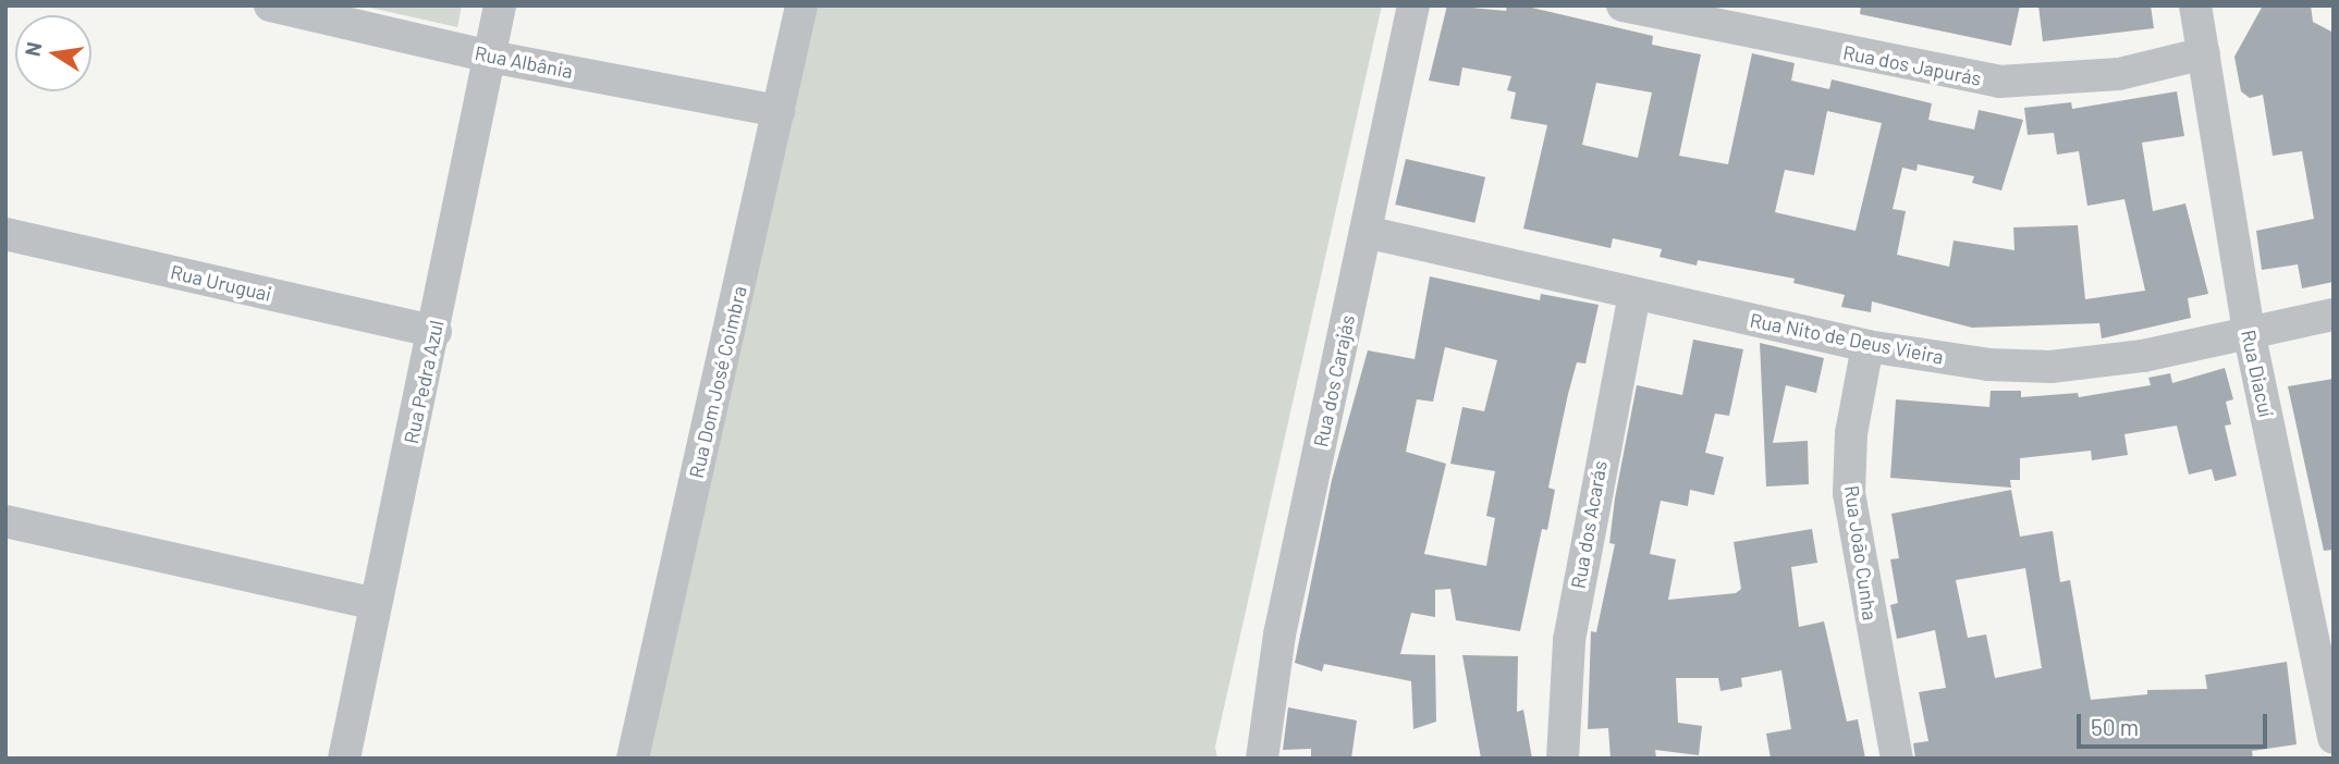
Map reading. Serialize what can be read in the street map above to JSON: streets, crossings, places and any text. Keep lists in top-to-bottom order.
{
  "streets": {
    "street": [
      "Rua Albânia",
      "Rua dos Japurás",
      "Rua Uruguai",
      "Rua Nito de Deus Vieira",
      "Rua Diacuí",
      "Rua dos Carajás",
      "Rua Pedra Azul",
      "Rua Dom José Coimbra",
      "Rua dos Acarás",
      "Rua João Cunha"
    ]
  },
  "crossings": [
    ["Rua Albânia", "Rua Pedra Azul"],
    ["Rua Albânia", "Rua Dom José Coimbra"],
    ["Rua dos Japurás", "Rua Diacuí"],
    ["Rua Uruguai", "Rua Pedra Azul"],
    ["Rua Nito de Deus Vieira", "Rua Diacuí"],
    ["Rua Nito de Deus Vieira", "Rua dos Carajás"],
    ["Rua Nito de Deus Vieira", "Rua dos Acarás"],
    ["Rua Nito de Deus Vieira", "Rua João Cunha"]
  ],
  "scale_bar": "50 m",
  "north": "left"
}
